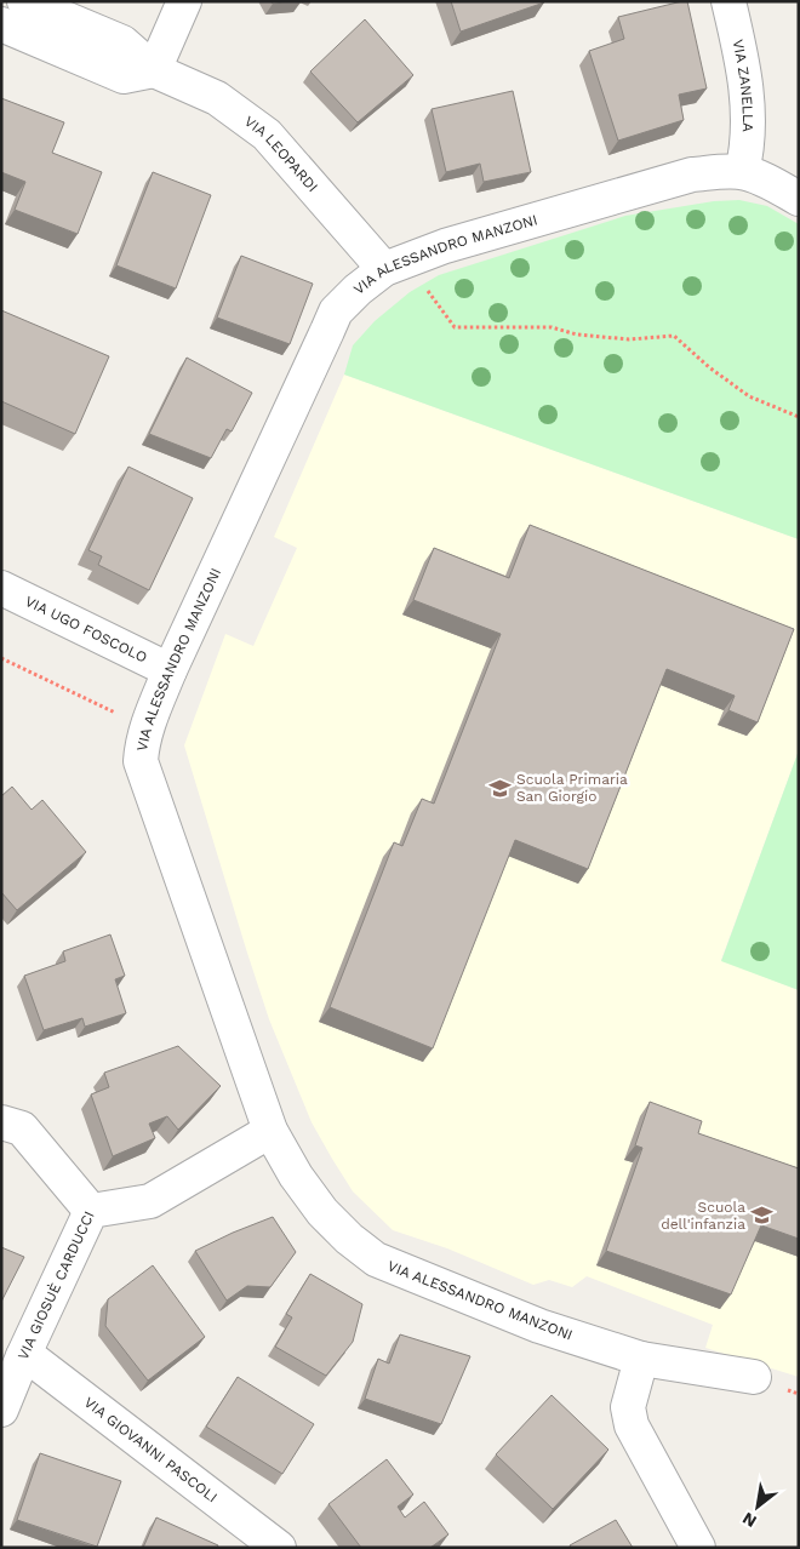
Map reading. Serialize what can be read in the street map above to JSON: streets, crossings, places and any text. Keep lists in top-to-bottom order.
{
  "streets": {
    "street": [
      "VIA ZANELLA",
      "VIA LEOPARDI",
      "VIA ALESSANDRO MANZONI",
      "VIA UGO FOSCOLO",
      "VIA GIOSUÈ CARDUCCI",
      "VIA GIOVANNI PASCOLI"
    ]
  },
  "crossings": [
    ["VIA ZANELLA", "VIA ALESSANDRO MANZONI"],
    ["VIA LEOPARDI", "VIA ALESSANDRO MANZONI"],
    ["VIA ALESSANDRO MANZONI", "VIA UGO FOSCOLO"],
    ["VIA ALESSANDRO MANZONI", "VIA GIOSUÈ CARDUCCI"],
    ["VIA GIOSUÈ CARDUCCI", "VIA GIOVANNI PASCOLI"]
  ],
  "places": {
    "school or university": ["Scuola Primaria San Giorgio", "Scuola dell'infanzia"]
  },
  "north": "bottom left"
}
